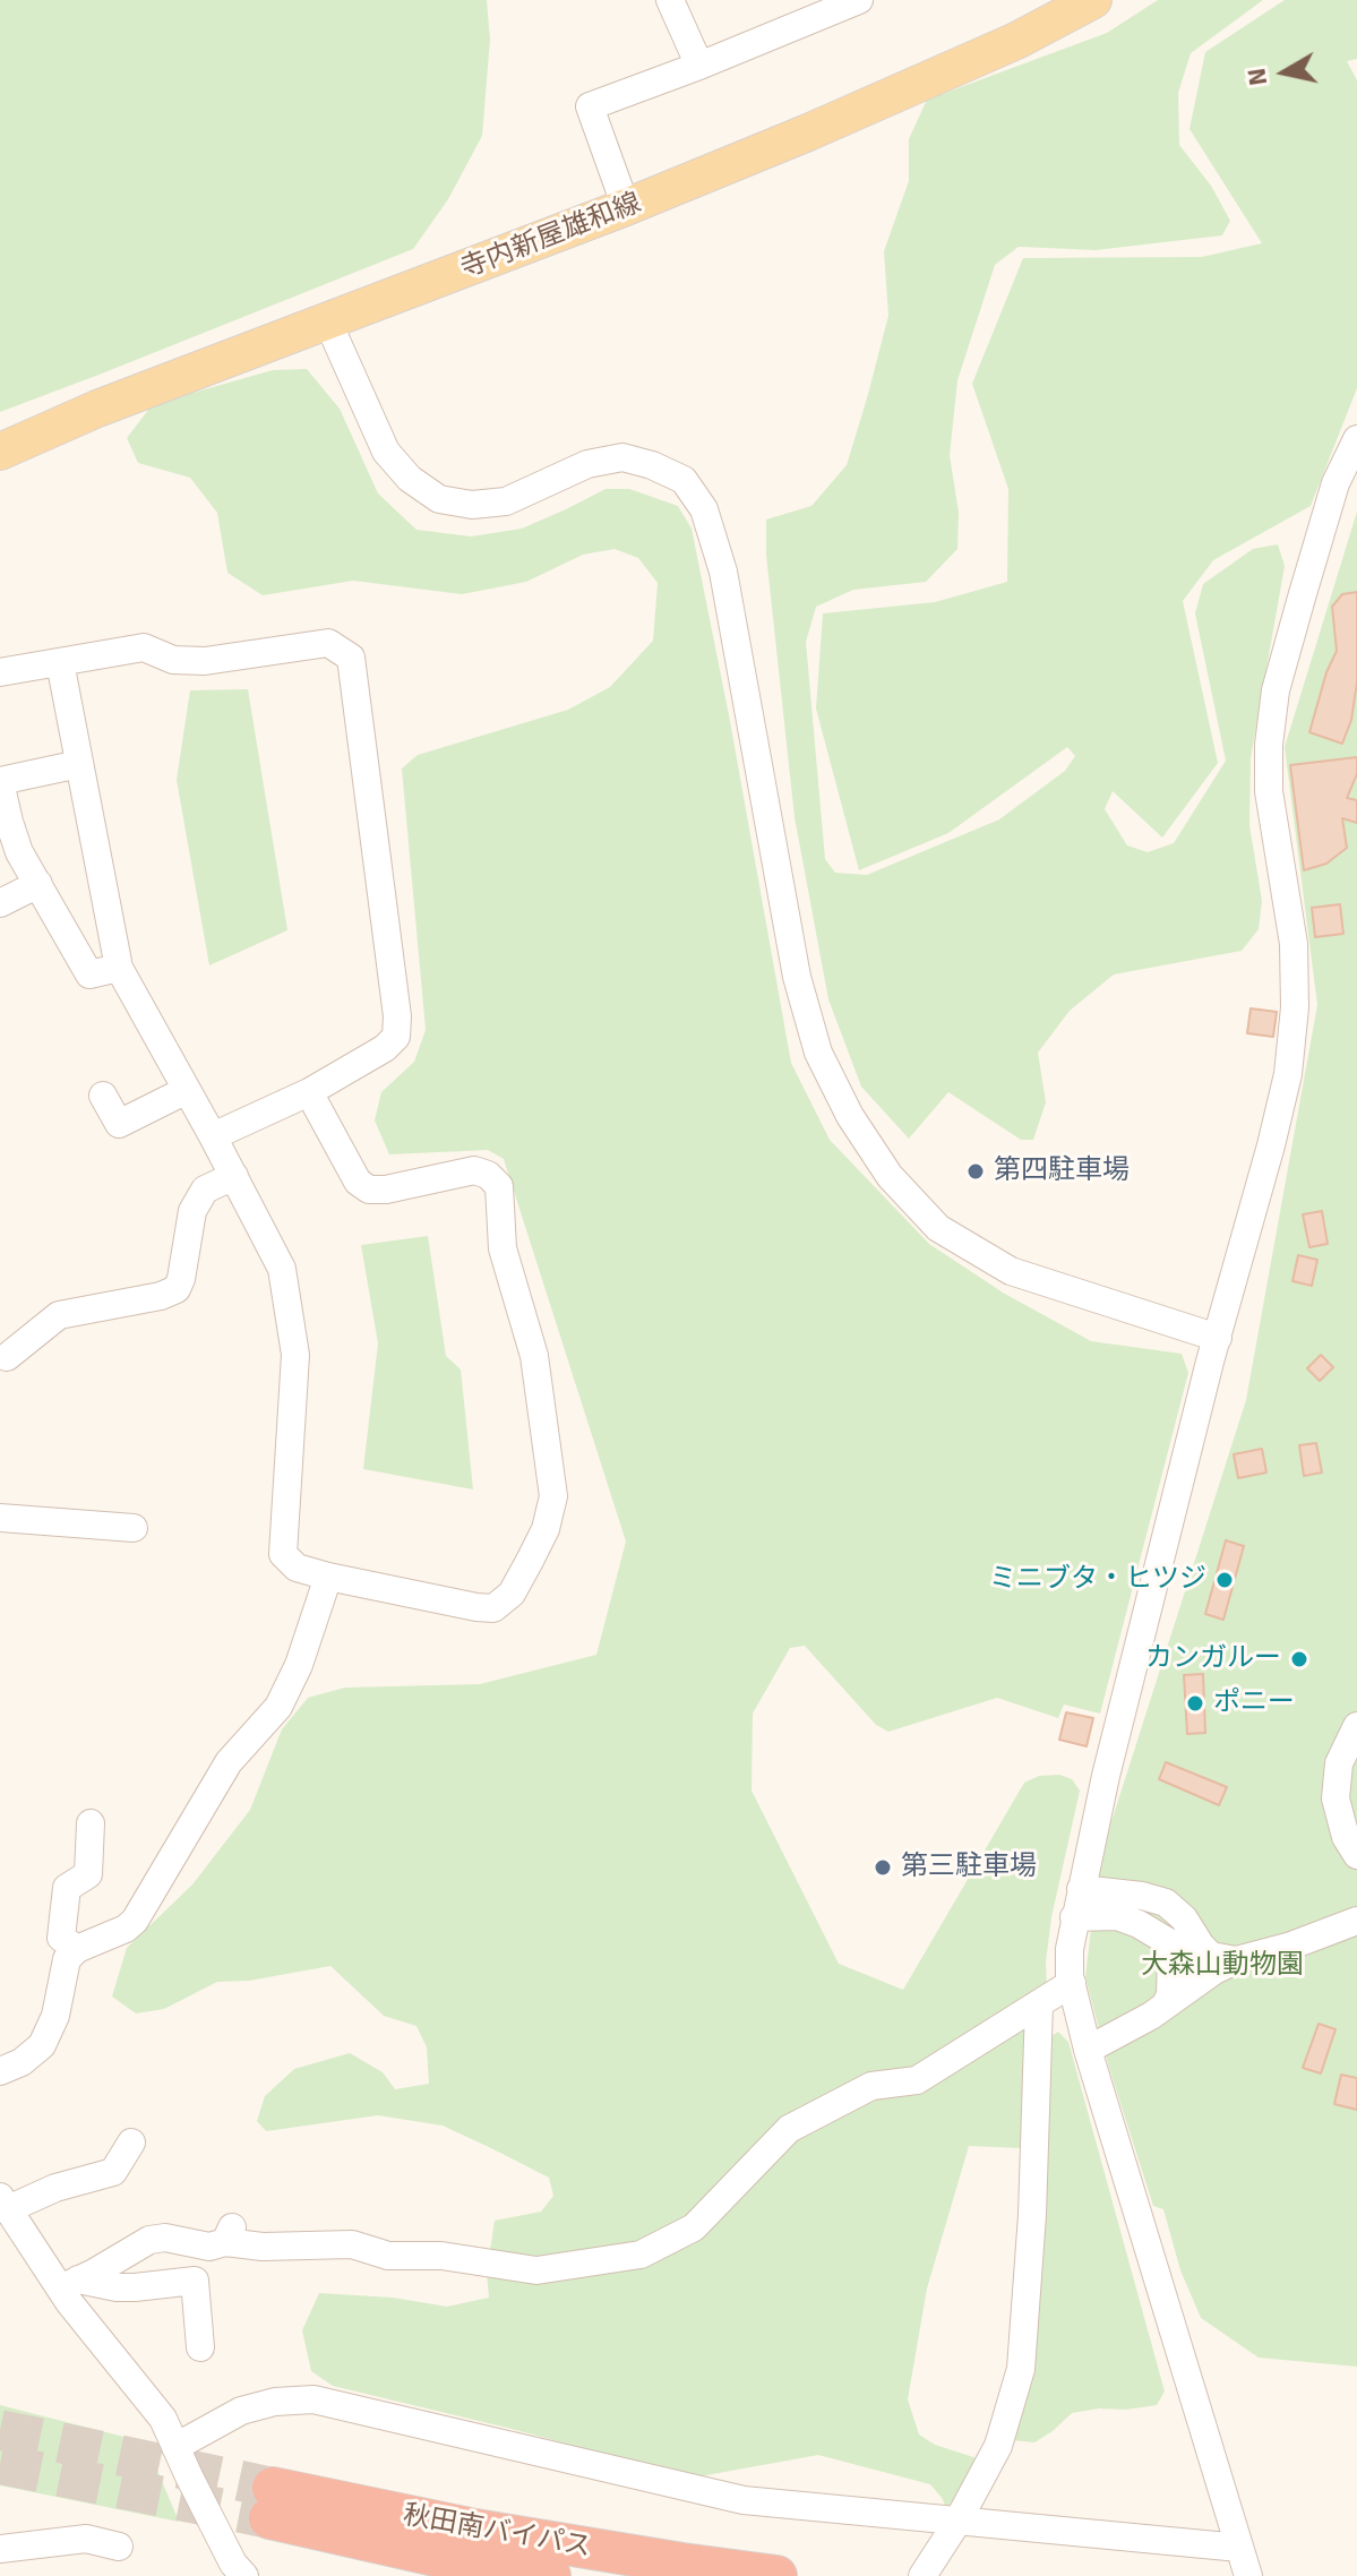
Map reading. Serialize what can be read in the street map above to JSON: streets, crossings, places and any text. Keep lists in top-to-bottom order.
{
  "streets": {
    "highway": ["秋田南バイパス"],
    "main road": ["寺内新屋雄和線"]
  },
  "parks": ["大森山動物園"],
  "places": [
    "第四駐車場",
    "ミニブタ・ヒツジ",
    "カンガルー",
    "ポニー",
    "第三駐車場"
  ],
  "north": "left"
}
